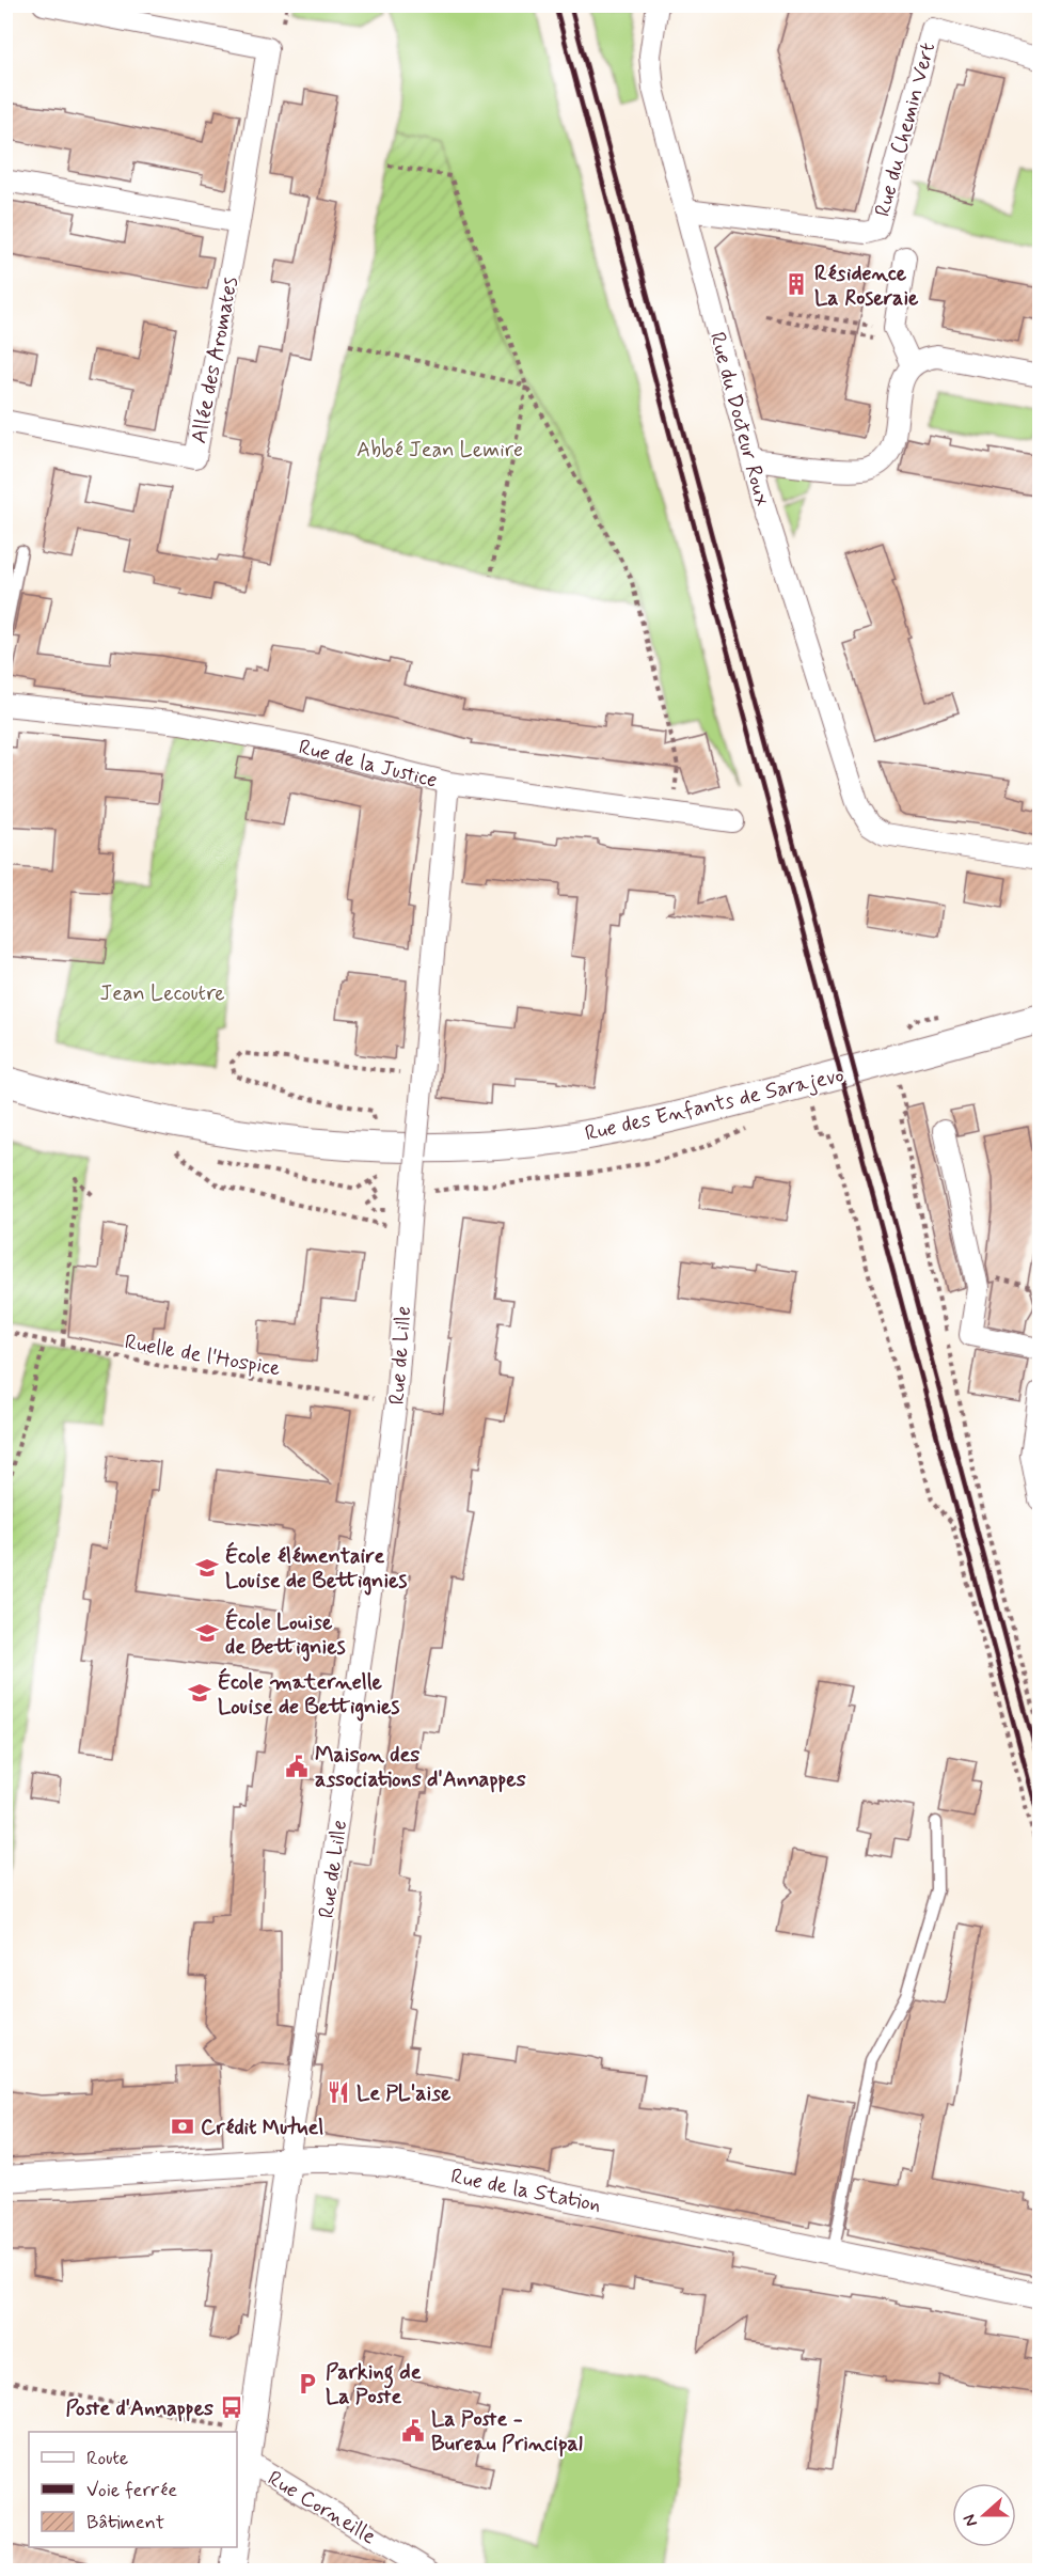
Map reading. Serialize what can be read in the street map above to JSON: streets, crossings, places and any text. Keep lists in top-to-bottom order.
{
  "streets": {
    "main road": ["Rue des Enfants de Sarajevo"],
    "street": [
      "Rue du Chemin Vert",
      "Allée des Aromates",
      "Rue du Docteur Roux",
      "Rue de la Justice",
      "Rue de Lille",
      "Rue de la Station",
      "Rue Corneille"
    ],
    "path": ["Ruelle de l'Hospice"]
  },
  "crossings": [
    ["Rue du Chemin Vert", "Rue du Docteur Roux"],
    ["Rue de la Justice", "Rue de Lille"],
    ["Rue des Enfants de Sarajevo", "Rue de Lille"],
    ["Ruelle de l'Hospice", "Rue de Lille"],
    ["Rue de Lille", "Rue de la Station"],
    ["Rue de Lille", "Rue Corneille"]
  ],
  "parks": ["Abbé Jean Lemire", "Jean Lecoutre"],
  "places": {
    "building": ["Résidence La Roseraie"],
    "school or university": ["École élémentaire Louise de Bettignies", "École Louise de Bettignies", "École maternelle Louise de Bettignies"],
    "public building": ["Maison des associations d'Annappes", "La Poste - Bureau Principal"],
    "restaurant": ["Le PL'aise"],
    "bank": ["Crédit Mutuel"],
    "parking": ["Parking de La Poste"],
    "bus stop": ["Poste d'Annappes"]
  },
  "legend": ["Route", "Voie ferrée", "Bâtiment"],
  "north": "left"
}
